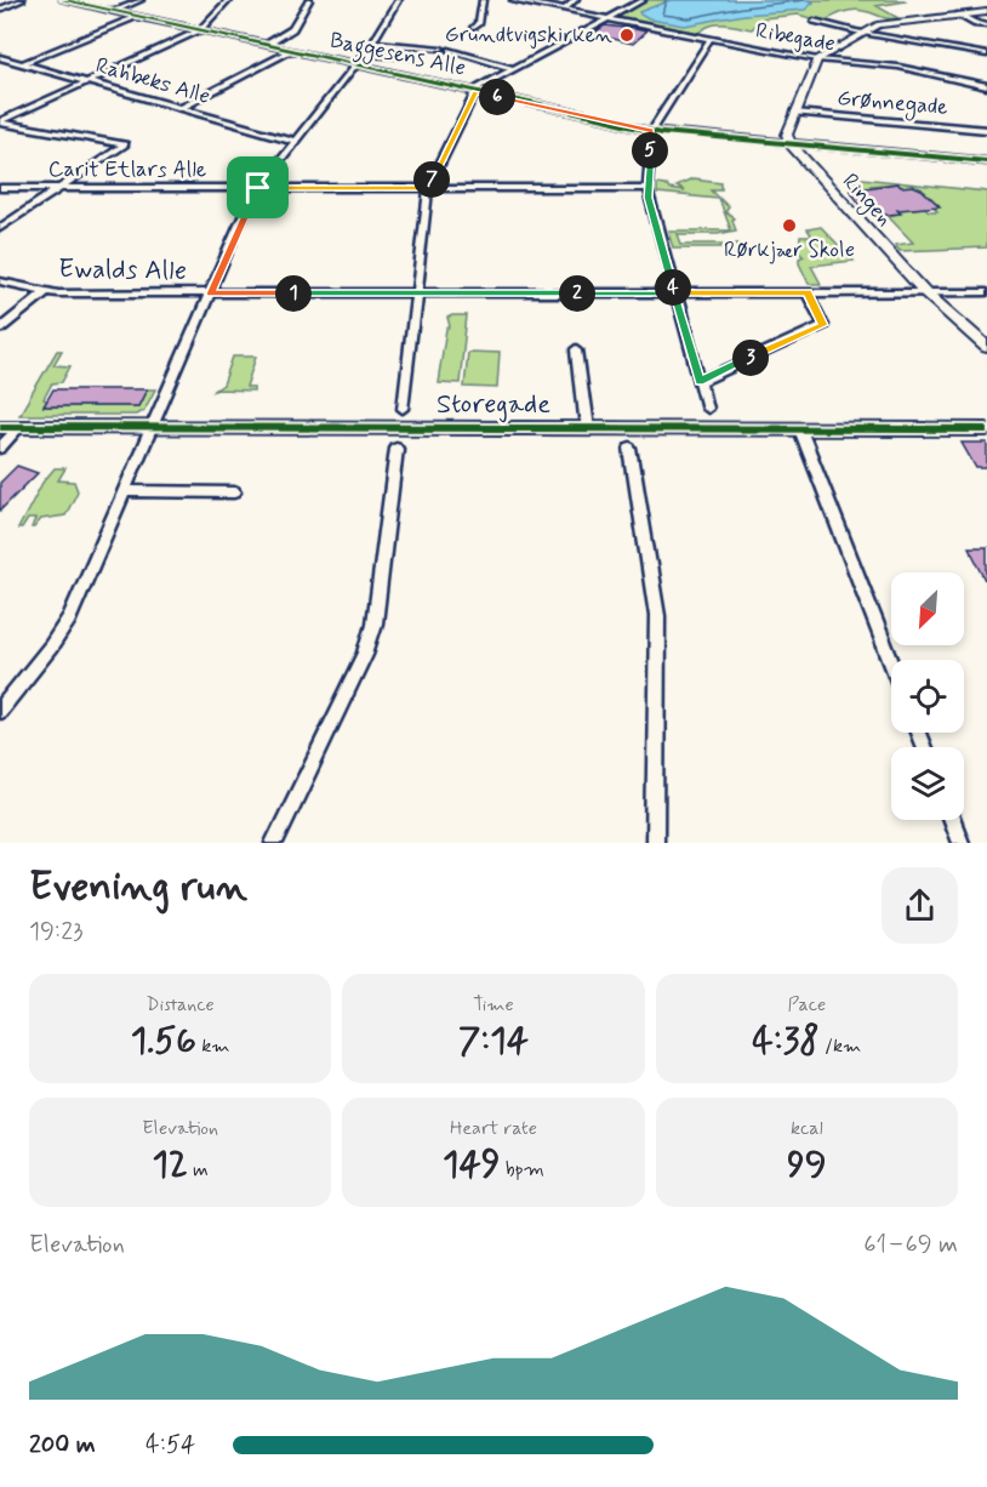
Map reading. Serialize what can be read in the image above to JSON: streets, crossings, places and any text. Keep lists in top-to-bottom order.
{
  "streets": {
    "street": [
      "Ribegade",
      "Baggesens Alle",
      "Rahbeks Alle",
      "Grønnegade",
      "Carit Etlars Alle",
      "Ringen",
      "Ewalds Alle",
      "Storegade"
    ]
  },
  "crossings": [
    ["Baggesens Alle", "Ringen"],
    ["Ringen", "Ewalds Alle"]
  ],
  "places": ["Grundtvigskirken", "Rørkjær Skole"],
  "north": "bottom left",
  "page": {
    "pins": [
      "6",
      "5",
      "7",
      "4",
      "1",
      "2",
      "3"
    ],
    "heading": ["Evening run", "19:23"],
    "stats": [
      ["Distance", "1.56 km"],
      ["Time", "7:14"],
      ["Pace", "4:38 /km"],
      ["Elevation", "12 m"],
      ["Heart rate", "149 bpm"],
      ["kcal", "99"]
    ],
    "chart": ["Elevation", "61–69 m"],
    "list": [
      {
        "name": "200 m",
        "note": "4:54"
      }
    ]
  }
}
